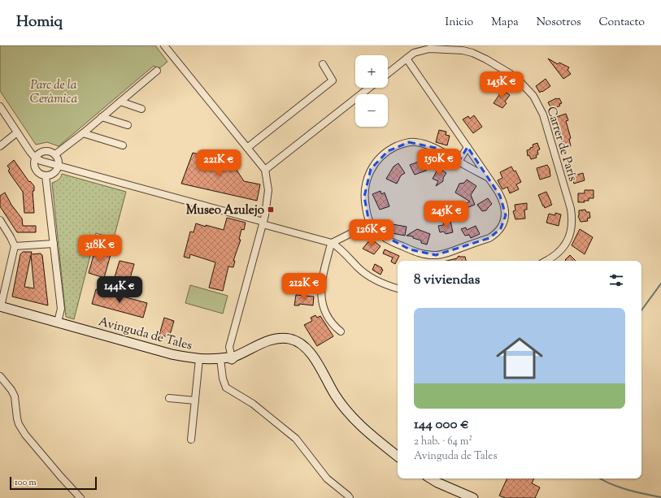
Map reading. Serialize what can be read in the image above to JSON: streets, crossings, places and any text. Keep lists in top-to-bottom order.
{
  "streets": {
    "main road": ["Avinguda de Tales"],
    "street": ["Carrer de París"]
  },
  "parks": ["Parc de la Ceràmica"],
  "places": {
    "transit": ["Museo Azulejo"]
  },
  "scale_bar": "100 m",
  "page": {
    "header": "Homiq",
    "nav": [
      "Inicio",
      "Mapa",
      "Nosotros",
      "Contacto"
    ],
    "map_buttons": ["+", "−"],
    "price": [
      "145K €",
      "150K €",
      "221K €",
      "245K €",
      "126K €",
      "318K €",
      "212K €",
      "144K €"
    ],
    "heading": "8 viviendas",
    "list": [
      {
        "name": "144 000 €",
        "note": "2 hab. · 64 m² · Avinguda de Tales"
      }
    ],
    "scale": "100 m"
  }
}
